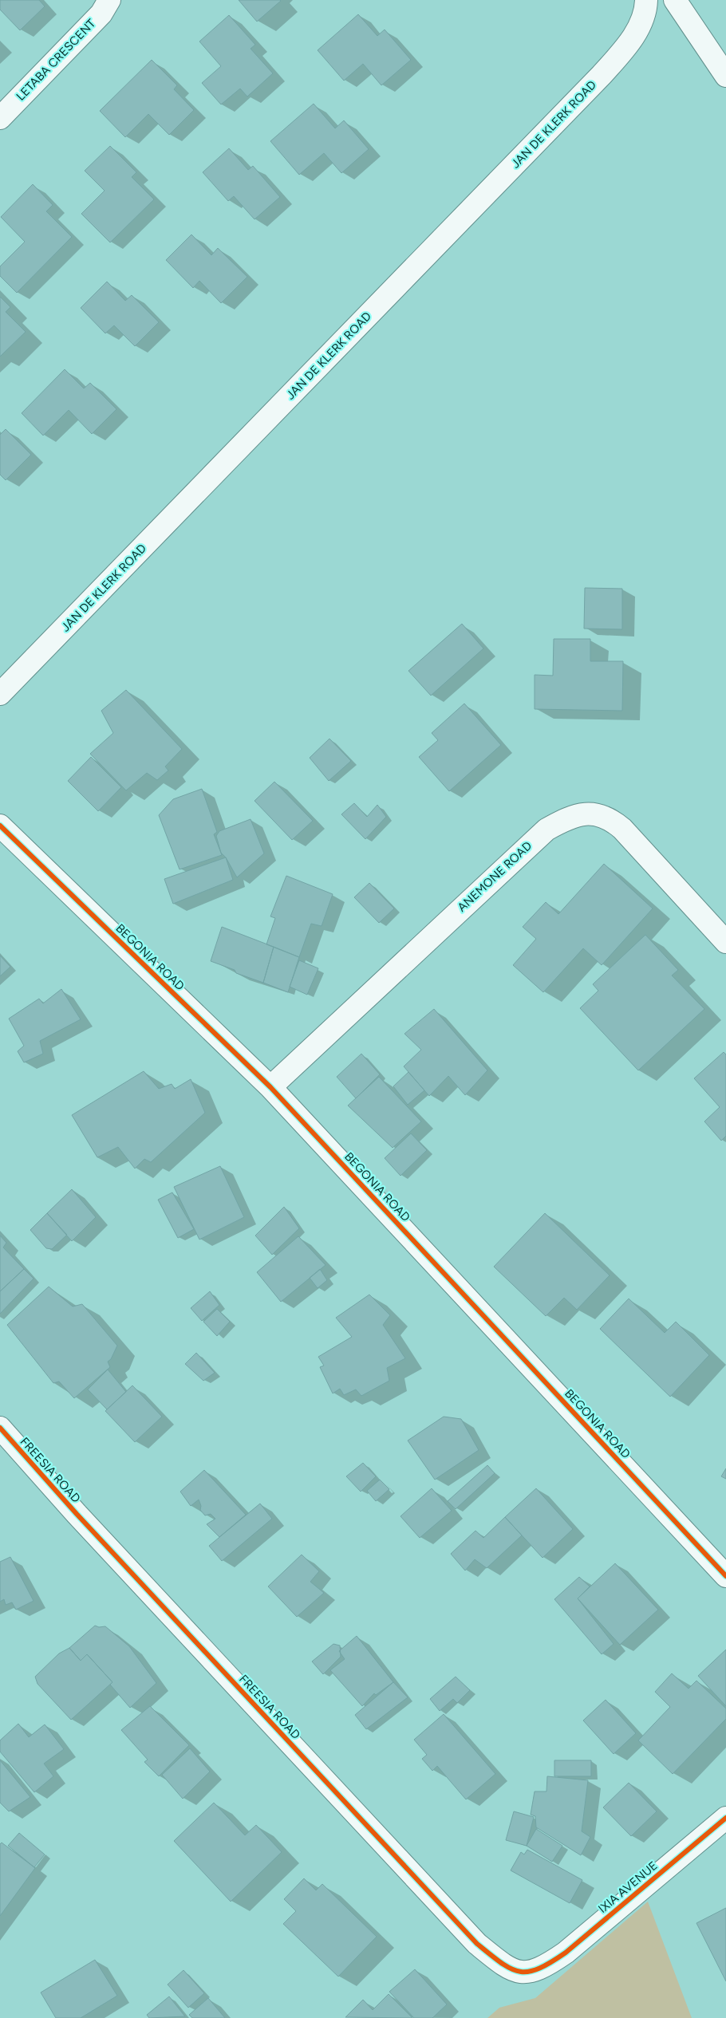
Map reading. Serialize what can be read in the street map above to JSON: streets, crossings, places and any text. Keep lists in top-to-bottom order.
{
  "streets": {
    "street": [
      "LETABA CRESCENT",
      "JAN DE KLERK ROAD",
      "ANEMONE ROAD",
      "BEGONIA ROAD",
      "FREESIA ROAD",
      "IXIA AVENUE"
    ]
  },
  "crossings": [
    ["ANEMONE ROAD", "BEGONIA ROAD"],
    ["FREESIA ROAD", "IXIA AVENUE"]
  ]
}
